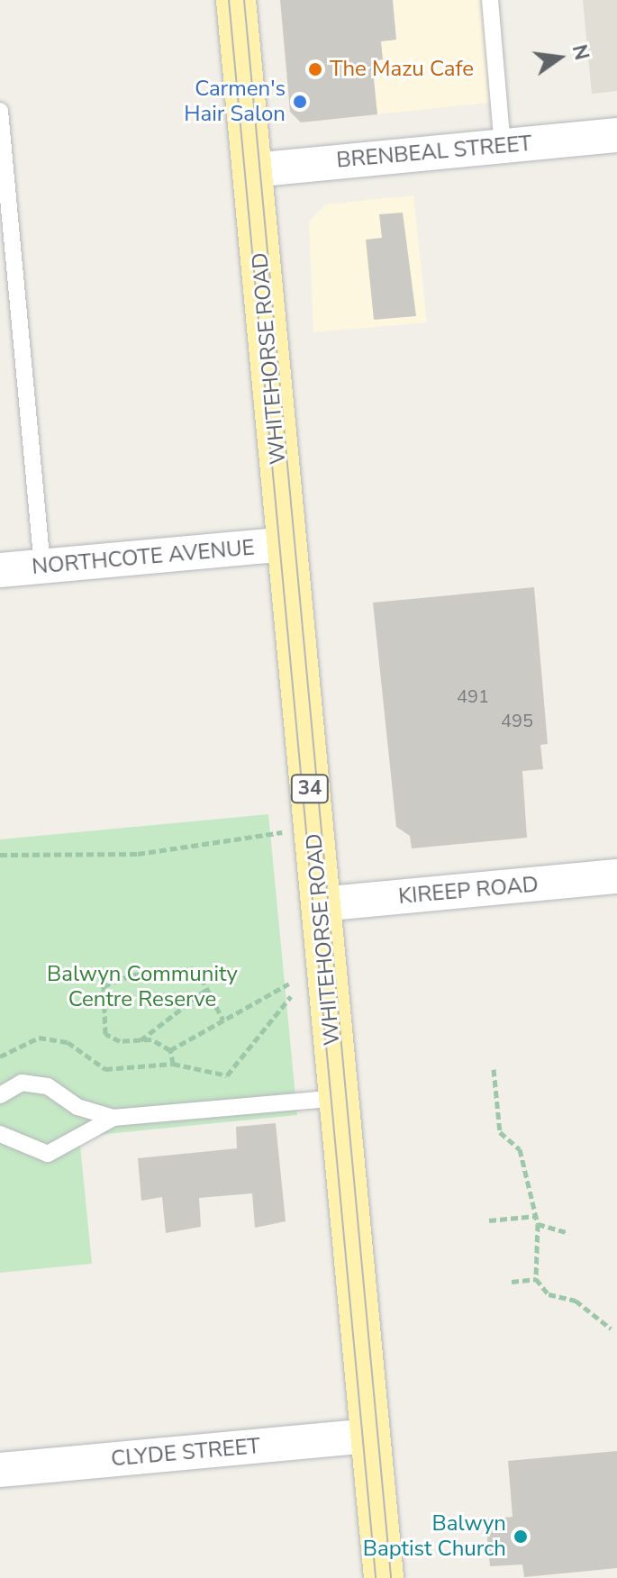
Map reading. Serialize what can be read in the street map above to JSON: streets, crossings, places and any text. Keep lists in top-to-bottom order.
{
  "streets": {
    "main road": ["WHITEHORSE ROAD", "34"],
    "street": [
      "BRENBEAL STREET",
      "NORTHCOTE AVENUE",
      "KIREEP ROAD",
      "CLYDE STREET"
    ]
  },
  "crossings": [
    ["BRENBEAL STREET", "WHITEHORSE ROAD"],
    ["WHITEHORSE ROAD", "NORTHCOTE AVENUE"],
    ["WHITEHORSE ROAD", "KIREEP ROAD"],
    ["WHITEHORSE ROAD", "CLYDE STREET"]
  ],
  "parks": ["Balwyn Community Centre Reserve"],
  "places": ["The Mazu Cafe", "Carmen's Hair Salon", "Balwyn Baptist Church"],
  "house_numbers": ["491", "495"],
  "north": "right"
}
